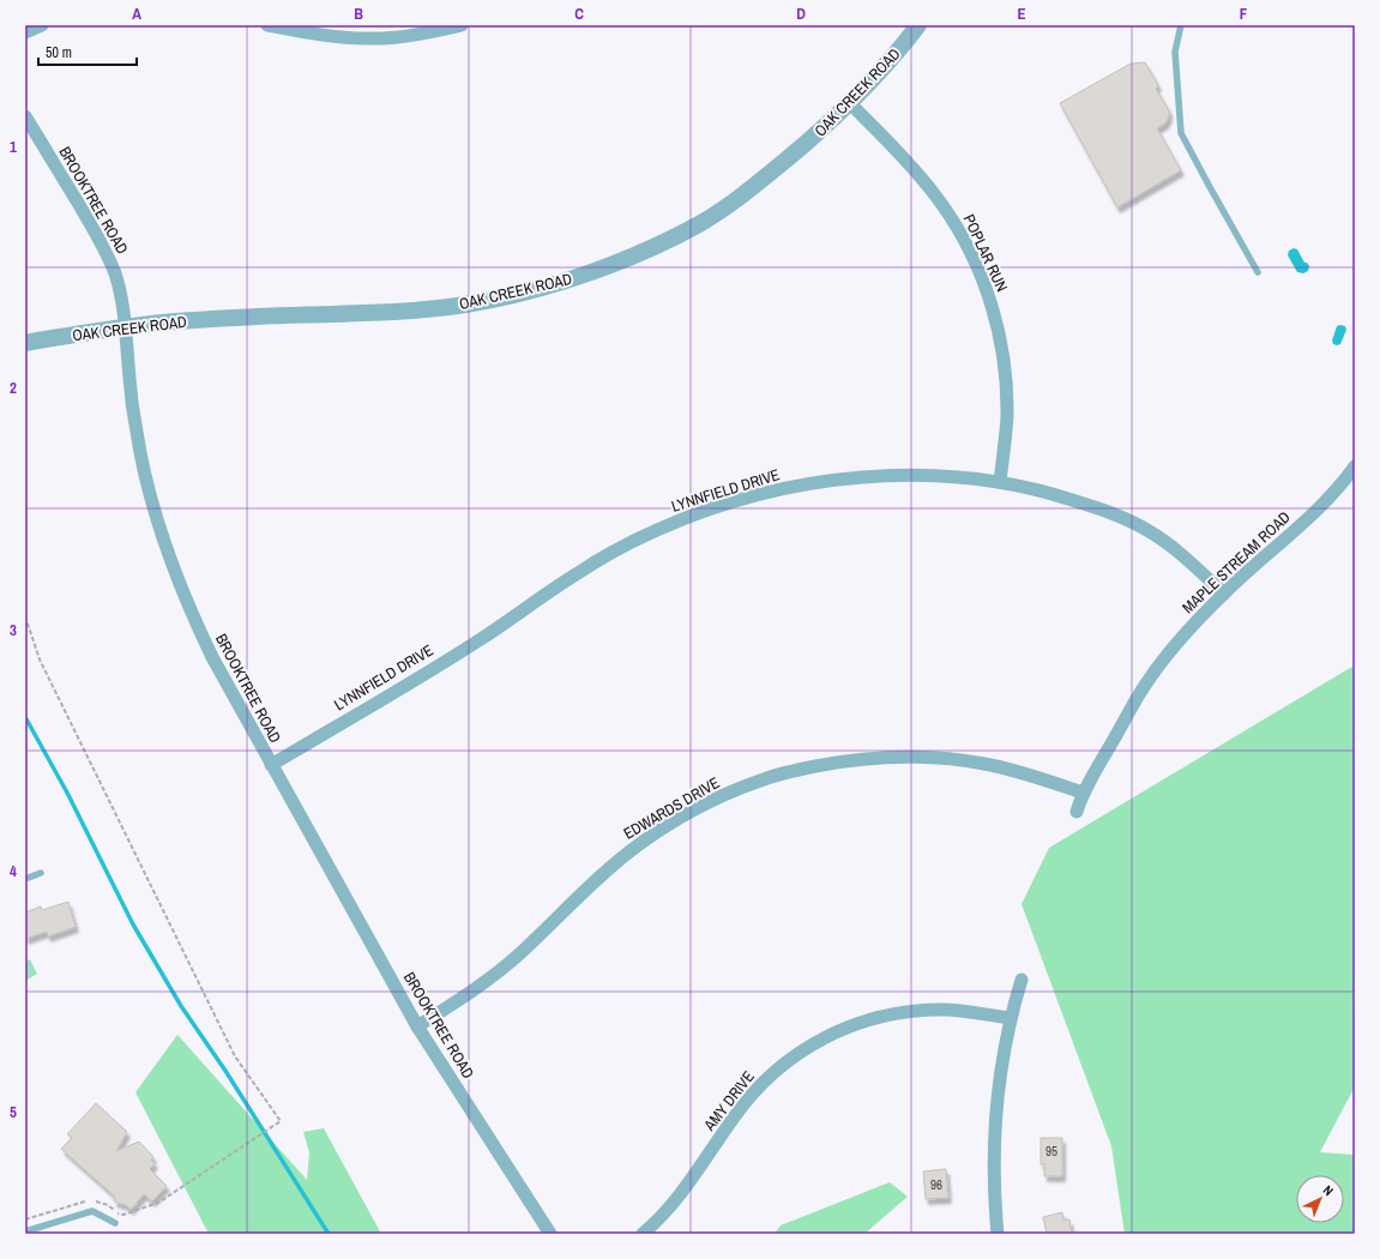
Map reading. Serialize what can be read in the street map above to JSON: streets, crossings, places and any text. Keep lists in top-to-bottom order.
{
  "streets": {
    "street": [
      "OAK CREEK ROAD",
      "BROOKTREE ROAD",
      "POPLAR RUN",
      "LYNNFIELD DRIVE",
      "MAPLE STREAM ROAD",
      "EDWARDS DRIVE",
      "AMY DRIVE"
    ]
  },
  "crossings": [
    ["OAK CREEK ROAD", "BROOKTREE ROAD"],
    ["OAK CREEK ROAD", "POPLAR RUN"],
    ["BROOKTREE ROAD", "LYNNFIELD DRIVE"],
    ["BROOKTREE ROAD", "EDWARDS DRIVE"],
    ["POPLAR RUN", "LYNNFIELD DRIVE"],
    ["LYNNFIELD DRIVE", "MAPLE STREAM ROAD"],
    ["MAPLE STREAM ROAD", "EDWARDS DRIVE"]
  ],
  "house_numbers": ["95", "96"],
  "scale_bar": "50 m",
  "north": "top right",
  "grid": {
    "columns": [
      "A",
      "B",
      "C",
      "D",
      "E",
      "F"
    ],
    "rows": [
      "1",
      "2",
      "3",
      "4",
      "5"
    ]
  }
}
